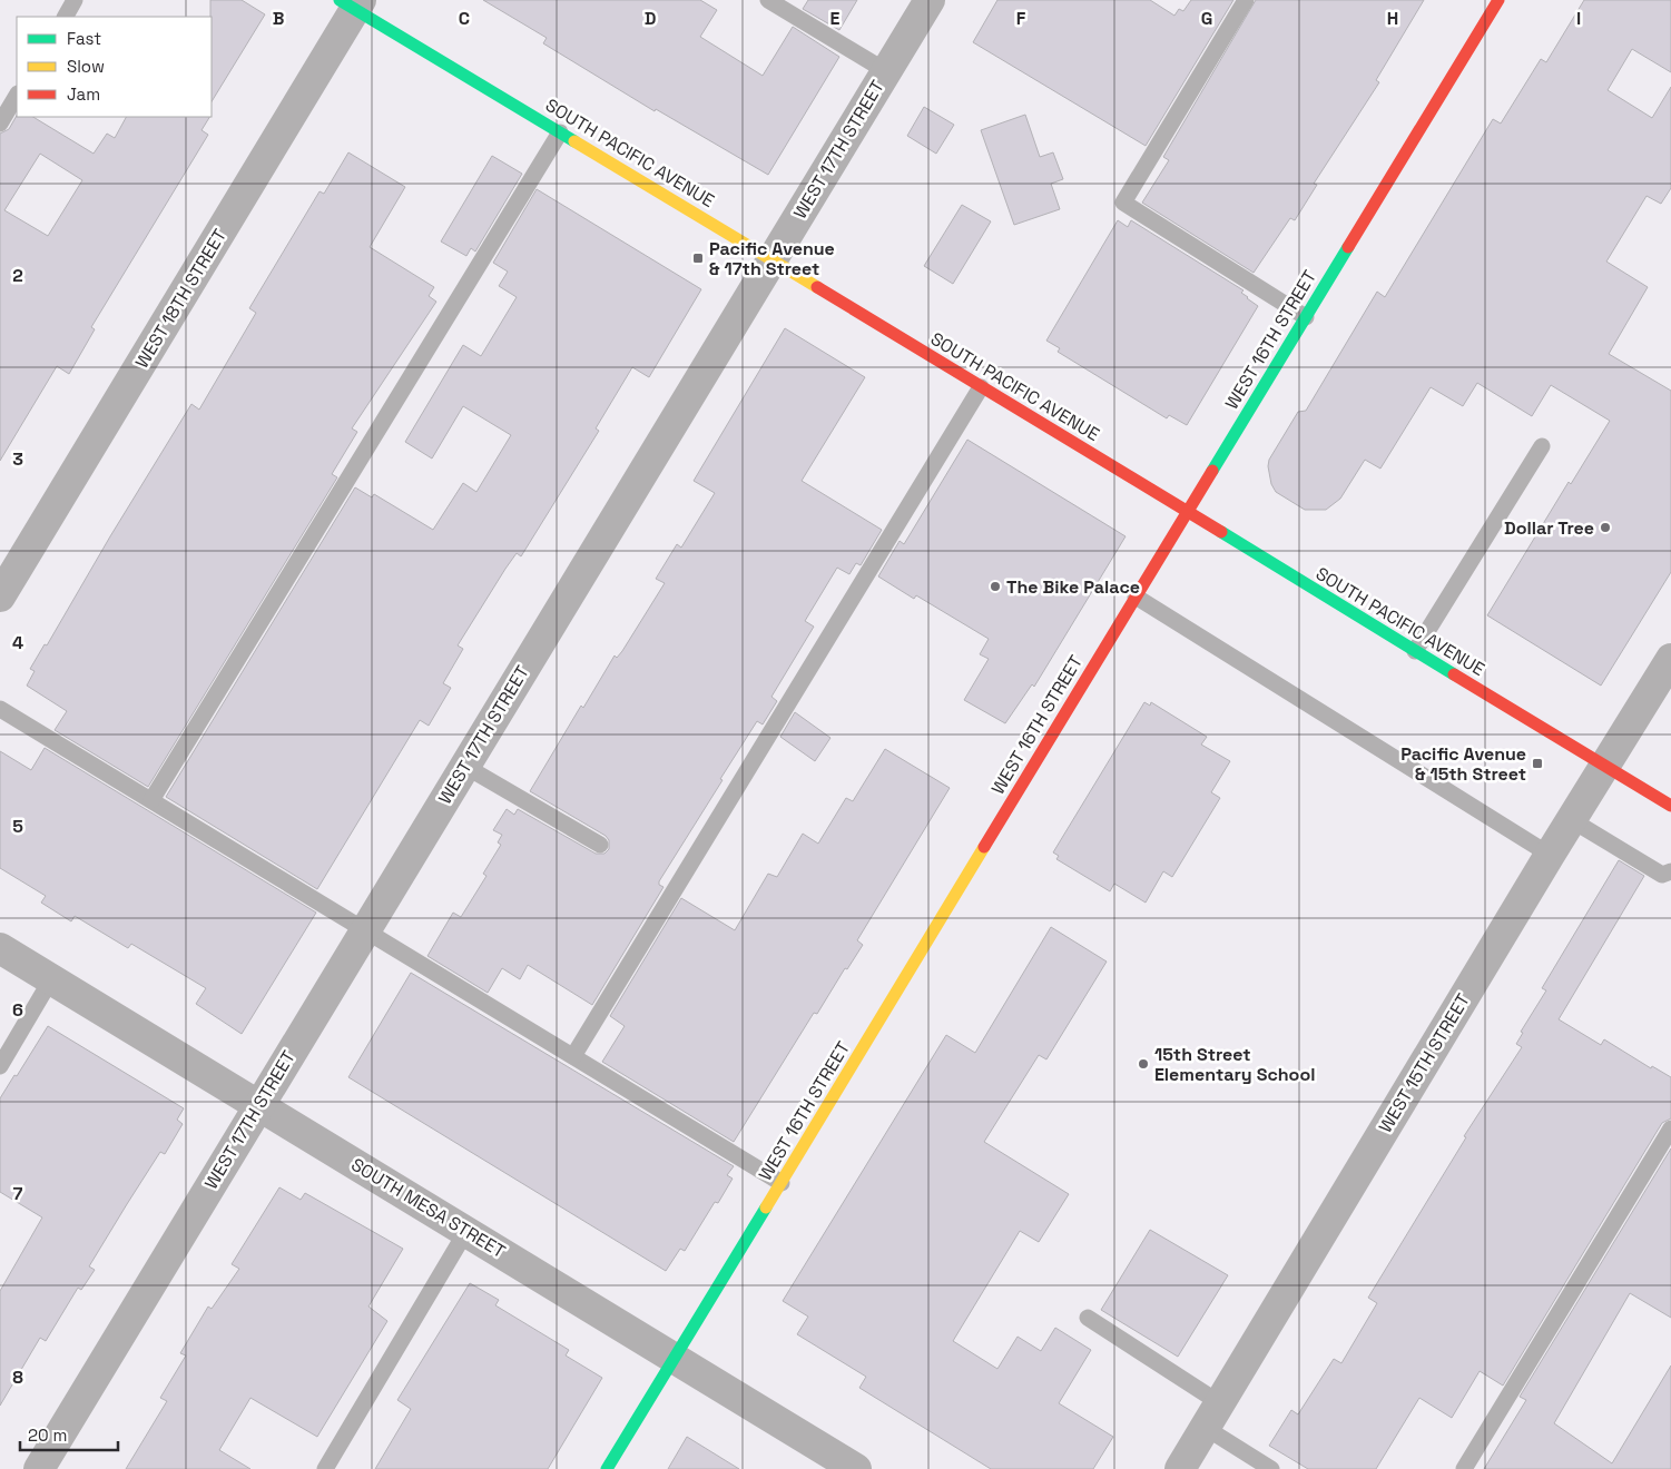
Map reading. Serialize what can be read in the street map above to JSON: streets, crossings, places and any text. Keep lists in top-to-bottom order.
{
  "streets": {
    "street": [
      "WEST 17TH STREET",
      "SOUTH PACIFIC AVENUE",
      "WEST 18TH STREET",
      "WEST 16TH STREET",
      "WEST 15TH STREET",
      "SOUTH MESA STREET"
    ]
  },
  "crossings": [
    ["WEST 17TH STREET", "SOUTH PACIFIC AVENUE"],
    ["WEST 17TH STREET", "SOUTH MESA STREET"],
    ["SOUTH PACIFIC AVENUE", "WEST 18TH STREET"],
    ["SOUTH PACIFIC AVENUE", "WEST 16TH STREET"],
    ["SOUTH PACIFIC AVENUE", "WEST 15TH STREET"],
    ["WEST 16TH STREET", "SOUTH MESA STREET"]
  ],
  "places": {
    "transit": ["Pacific Avenue & 17th Street", "Pacific Avenue & 15th Street"],
    "other": ["Dollar Tree", "The Bike Palace", "15th Street Elementary School"]
  },
  "legend": ["Fast", "Slow", "Jam"],
  "scale_bar": "20 m",
  "grid": {
    "columns": [
      "B",
      "C",
      "D",
      "E",
      "F",
      "G",
      "H",
      "I"
    ],
    "rows": [
      "2",
      "3",
      "4",
      "5",
      "6",
      "7",
      "8"
    ]
  }
}
